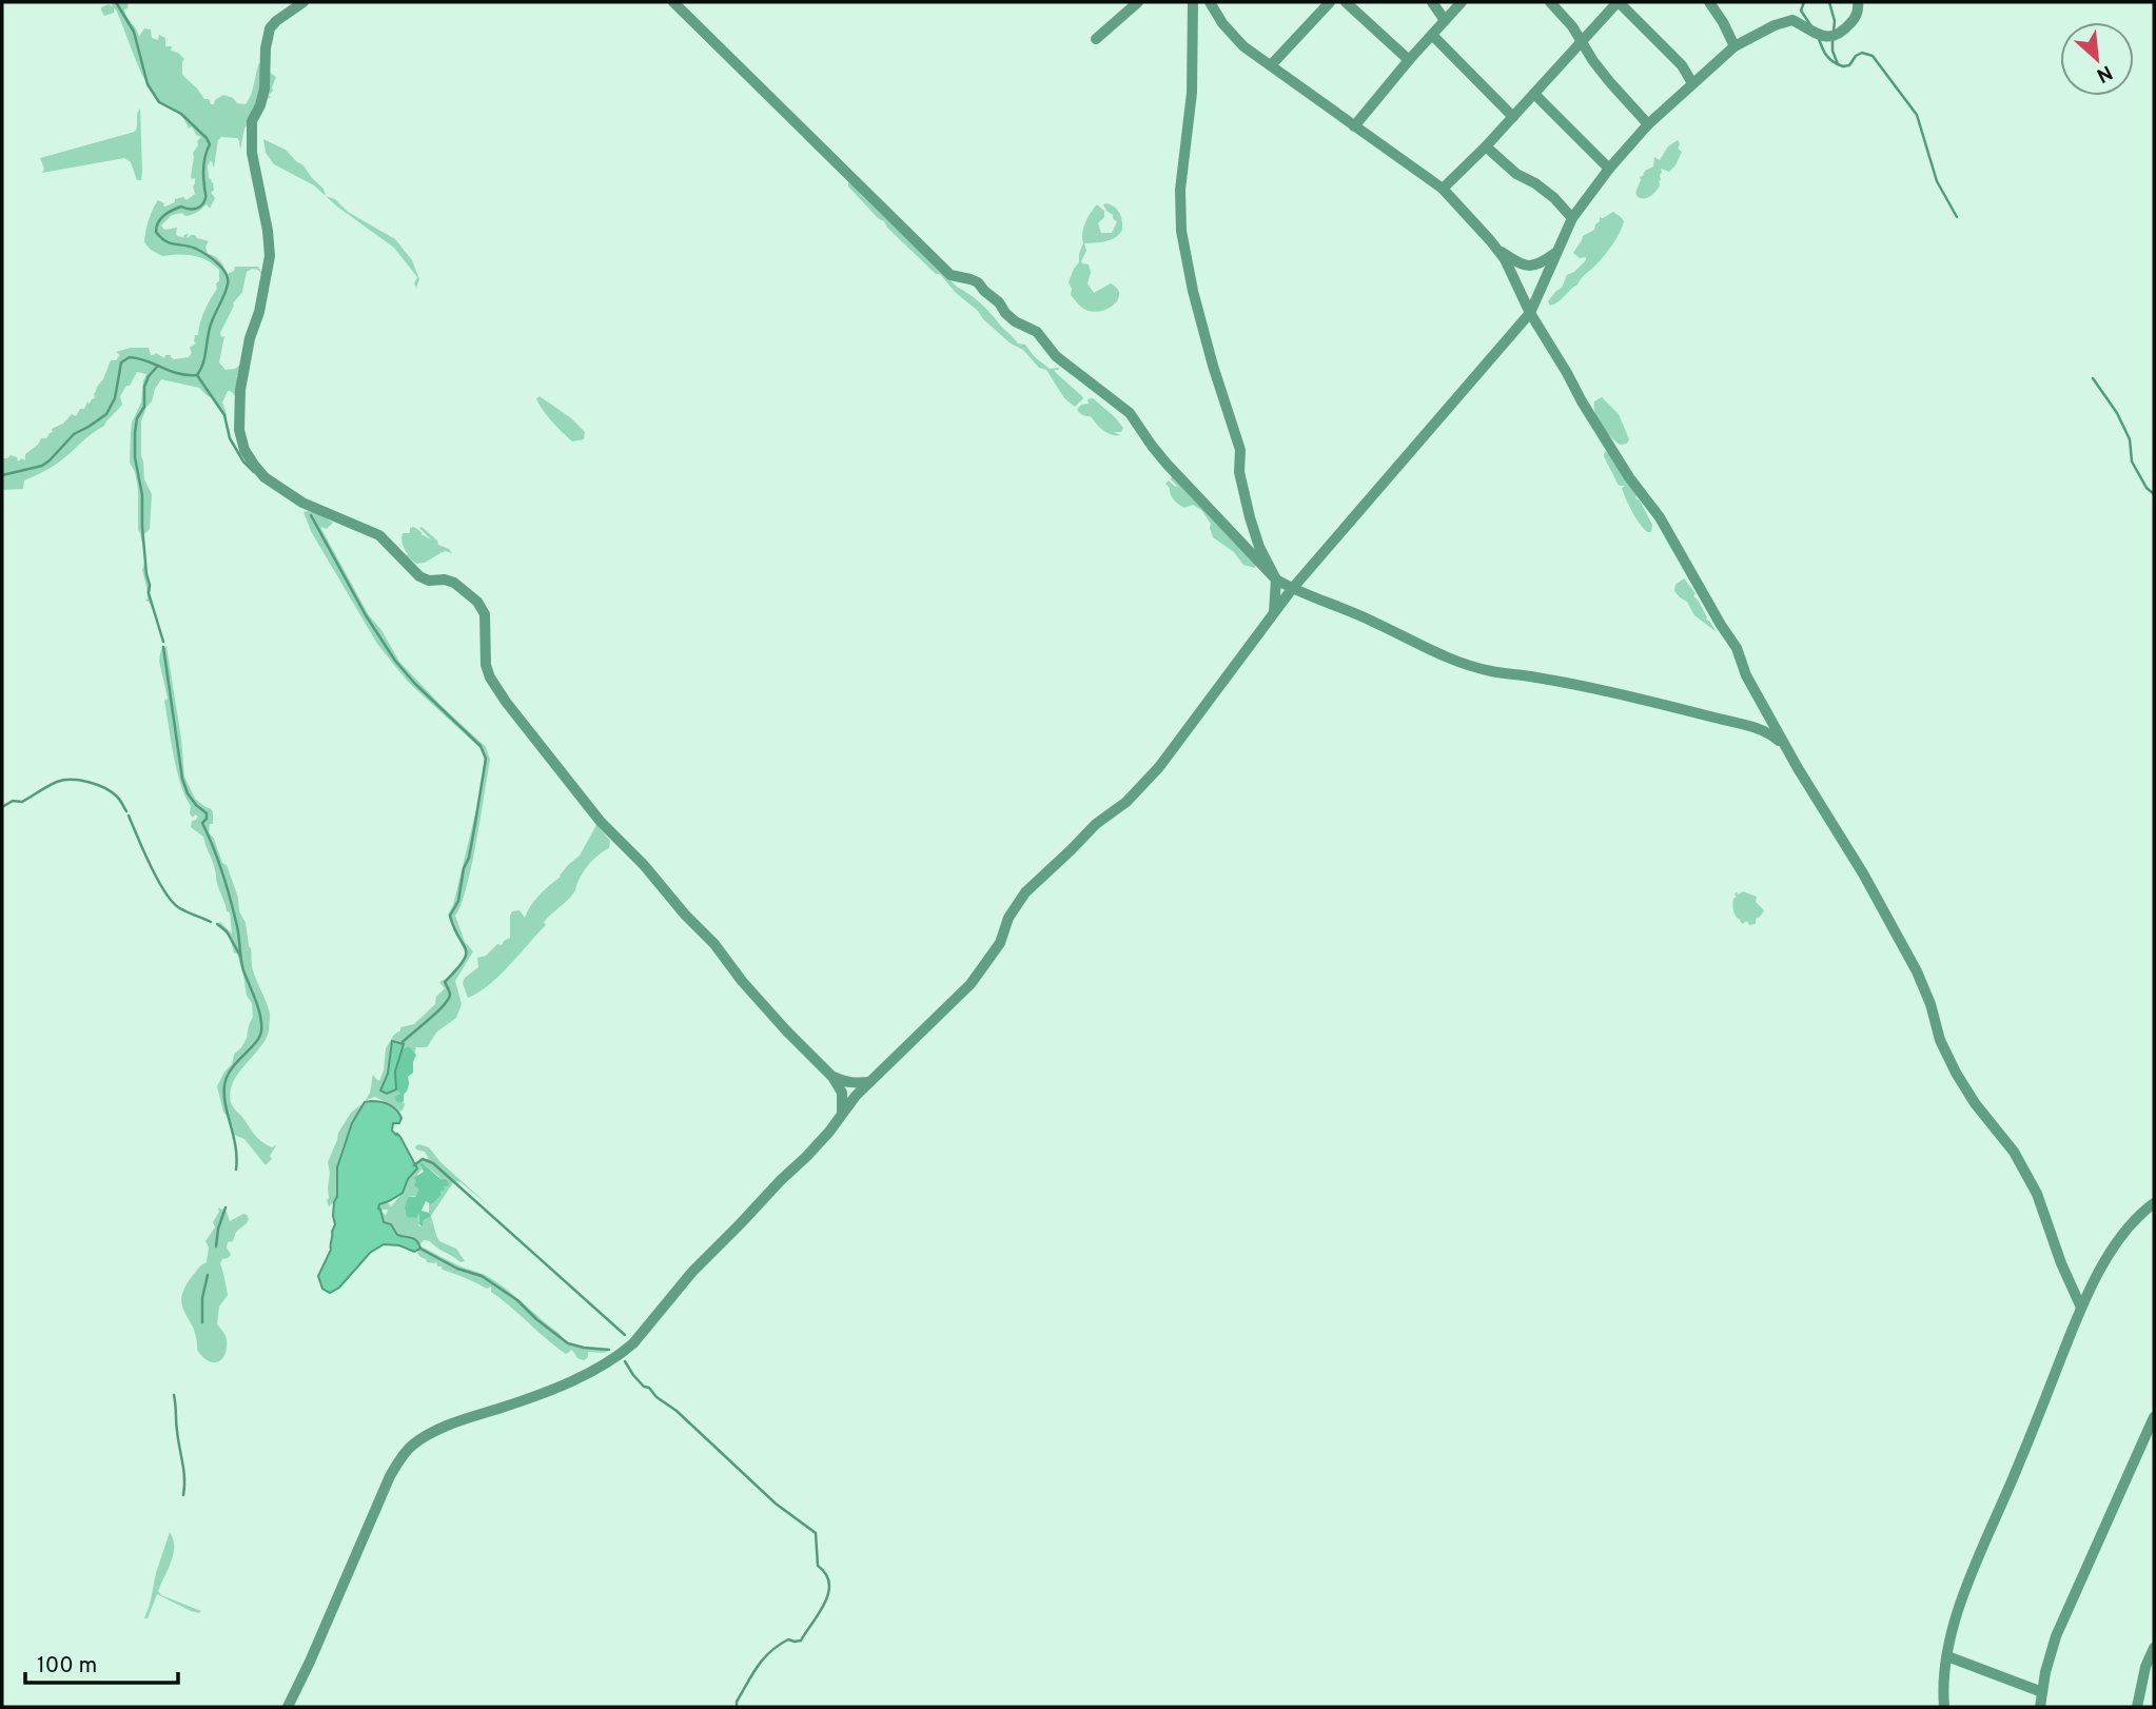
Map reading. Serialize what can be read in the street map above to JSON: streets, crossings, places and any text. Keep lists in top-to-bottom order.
{
  "scale_bar": "100 m",
  "north": "bottom right"
}
